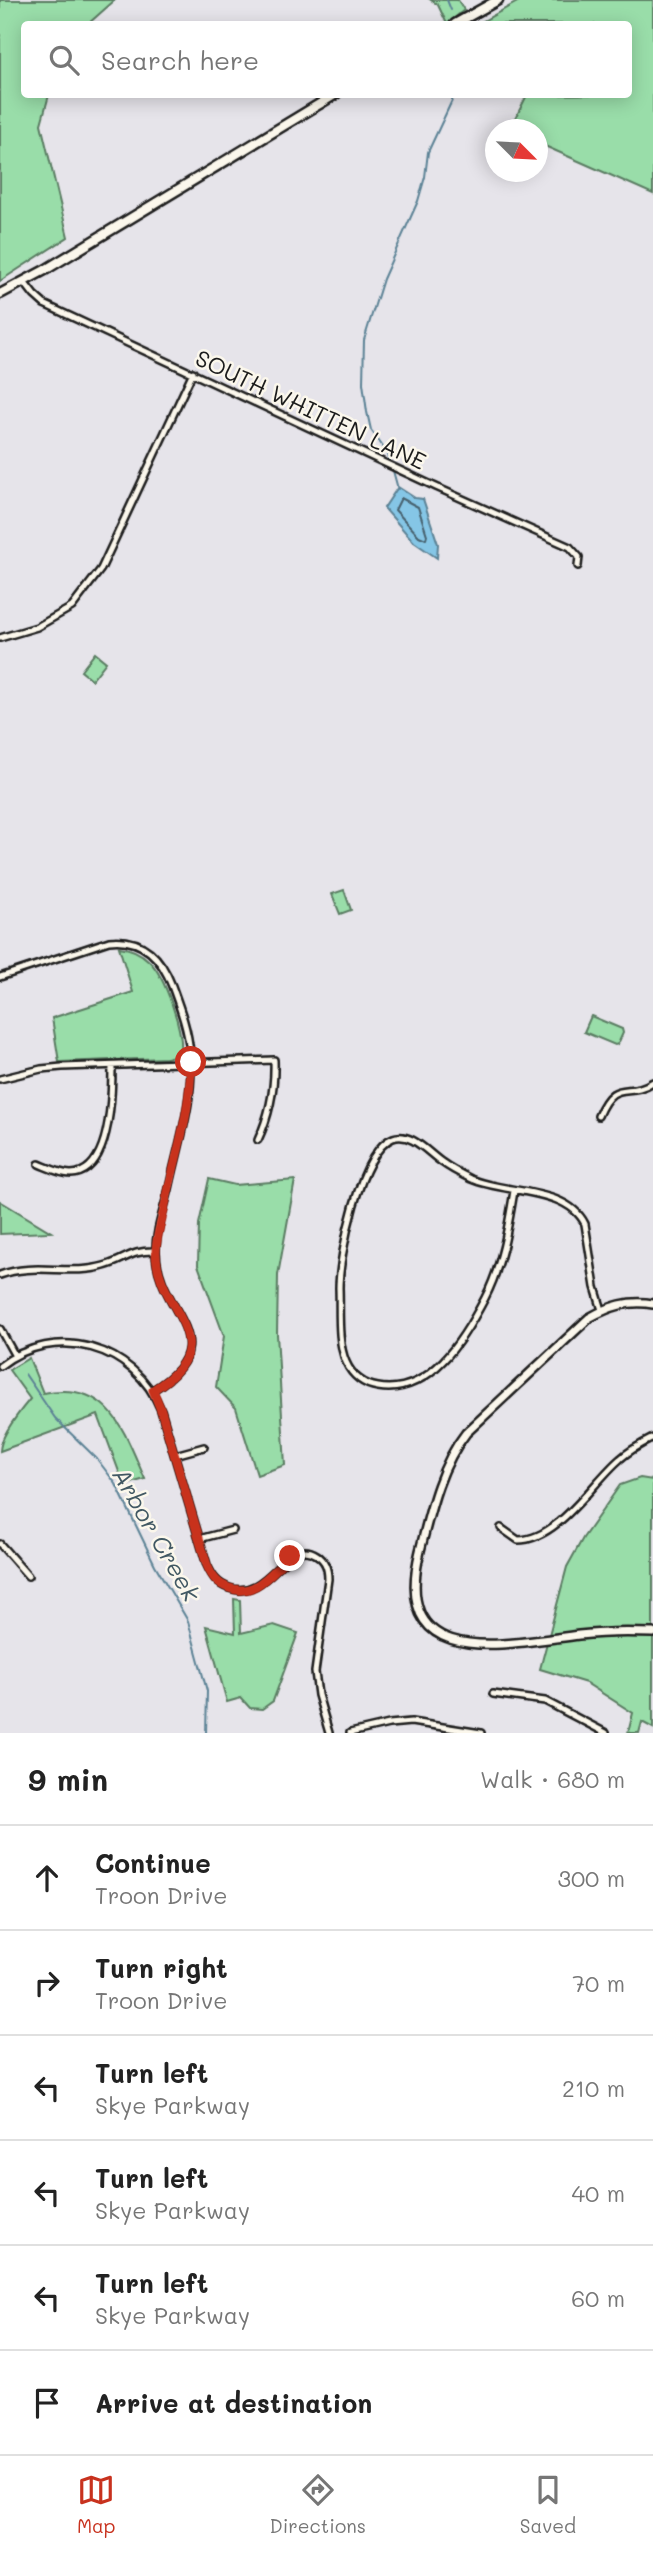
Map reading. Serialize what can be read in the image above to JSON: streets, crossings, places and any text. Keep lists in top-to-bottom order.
{
  "streets": {
    "street": ["SOUTH WHITTEN LANE"]
  },
  "water": ["Arbor Creek"],
  "north": "bottom right",
  "page": {
    "search": "Search here",
    "heading": ["9 min", "Walk · 680 m"],
    "list": [
      ["Continue", "Troon Drive", "300 m"],
      ["Turn right", "Troon Drive", "70 m"],
      ["Turn left", "Skye Parkway", "210 m"],
      ["Turn left", "Skye Parkway", "40 m"],
      ["Turn left", "Skye Parkway", "60 m"],
      "Arrive at destination"
    ],
    "nav": ["Map", "Directions", "Saved"]
  }
}
